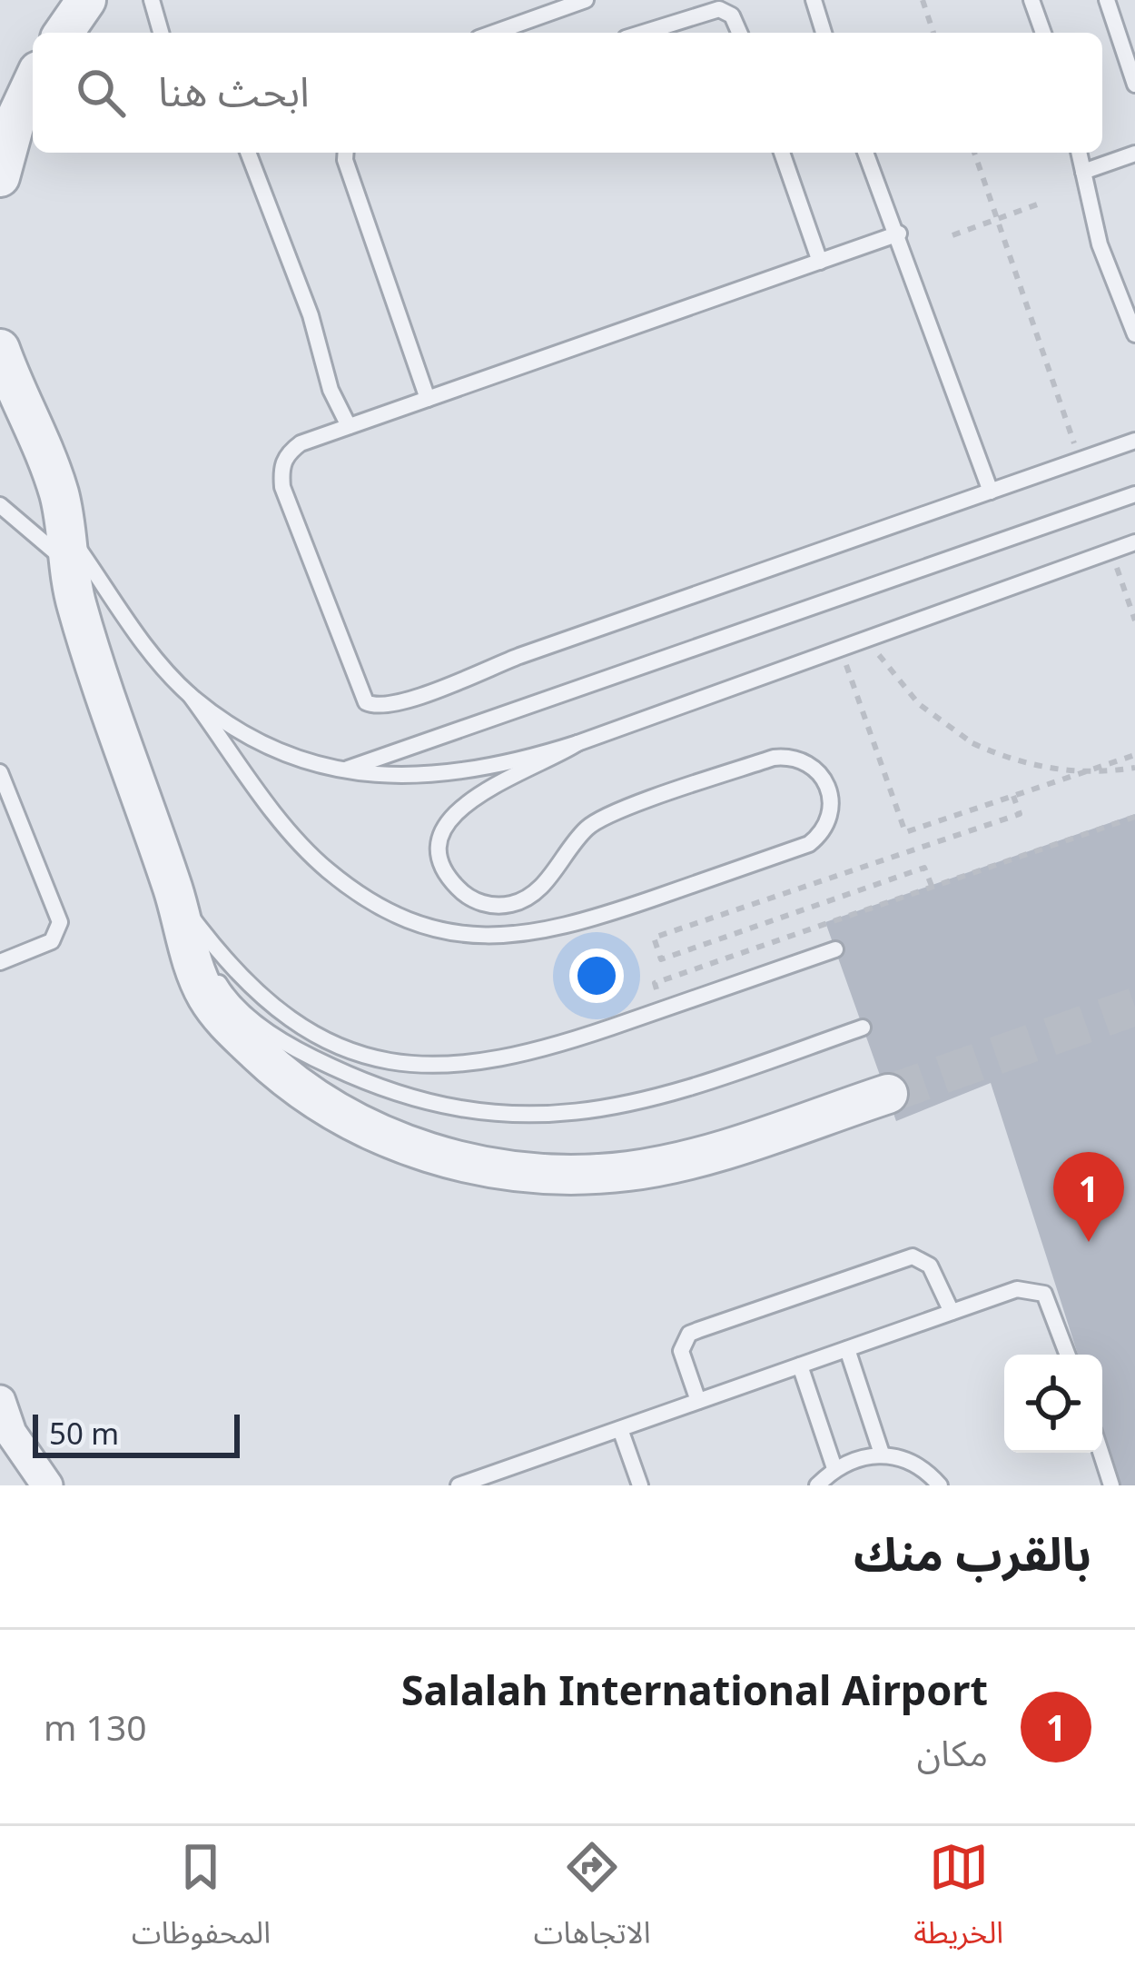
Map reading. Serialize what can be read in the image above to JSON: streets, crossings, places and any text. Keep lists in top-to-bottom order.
{
  "scale_bar": "50 m",
  "page": {
    "search": "ابحث هنا",
    "pins": "1",
    "scale": "50 m",
    "heading": "بالقرب منك",
    "list": [
      {
        "mark": "1",
        "name": "Salalah International Airport",
        "note": "مكان",
        "value": "130 m"
      }
    ],
    "nav": ["الخريطة", "الاتجاهات", "المحفوظات"]
  }
}
